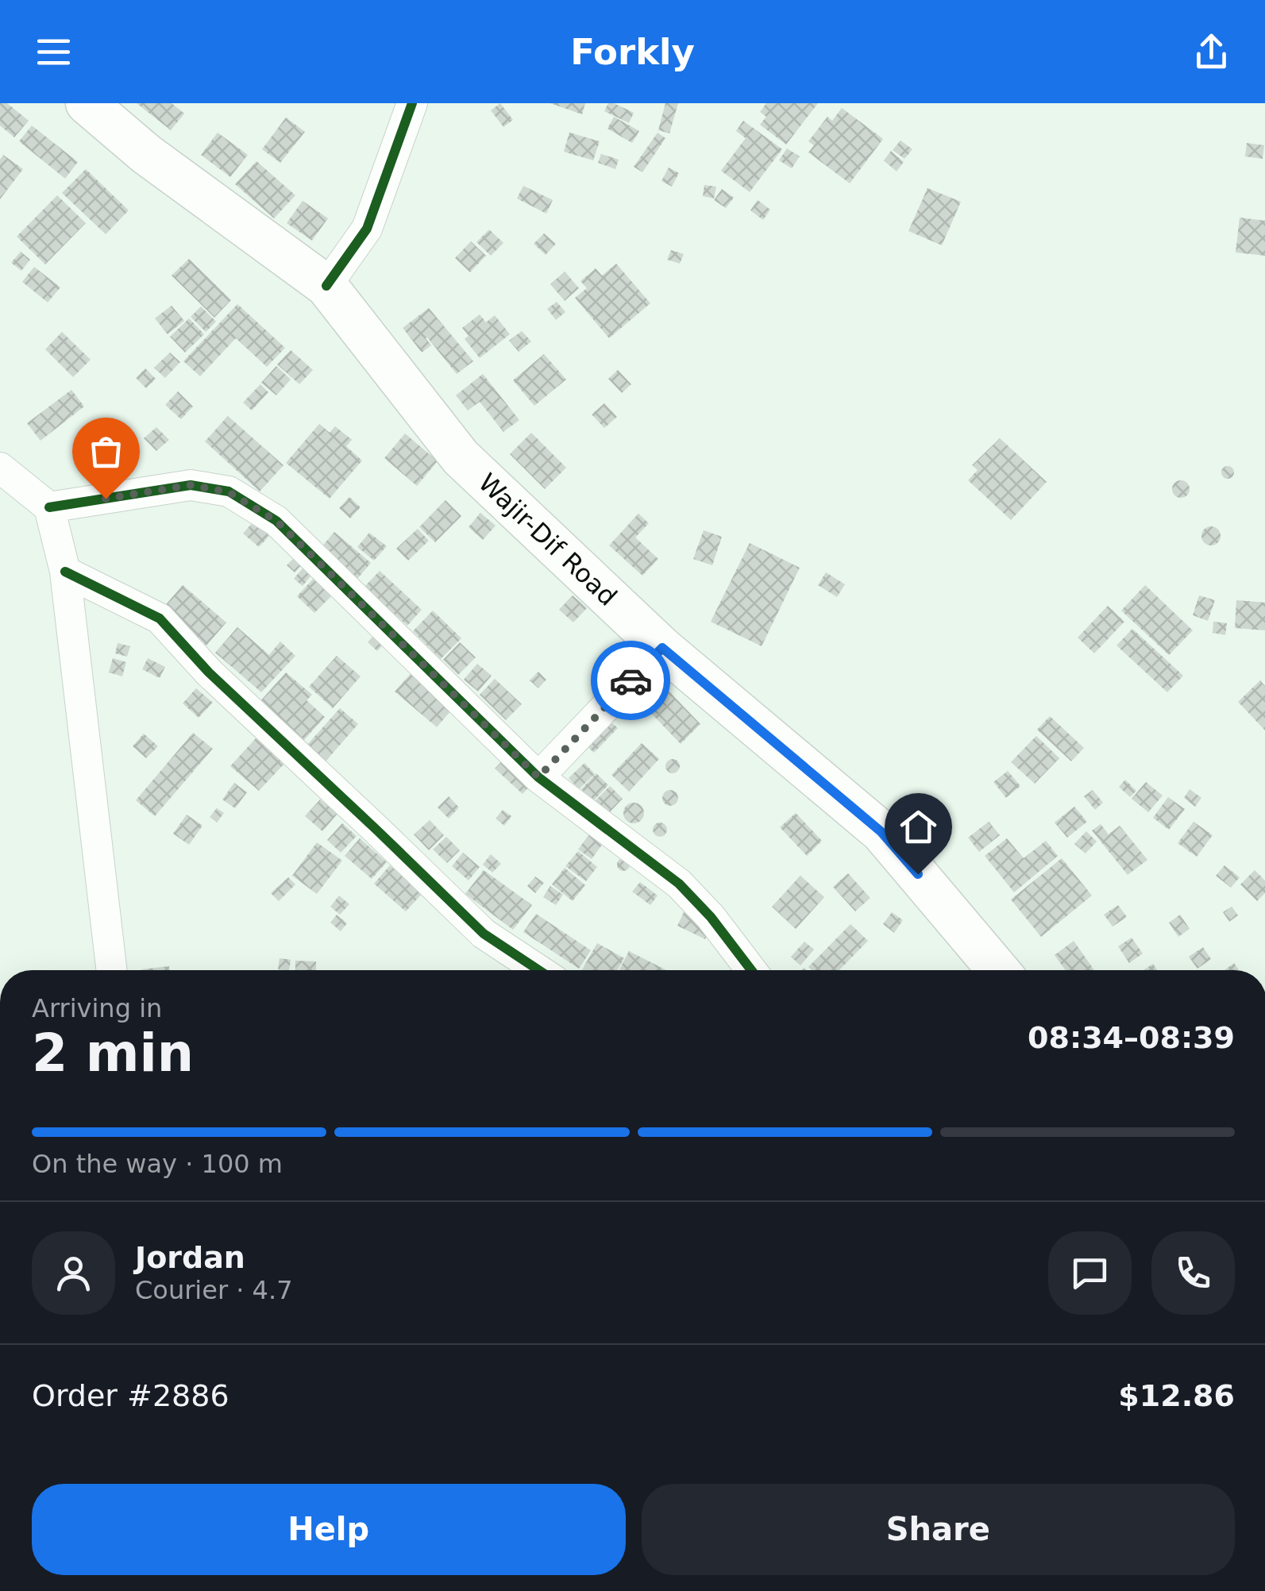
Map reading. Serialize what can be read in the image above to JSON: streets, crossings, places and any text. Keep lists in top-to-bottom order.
{
  "streets": {
    "main road": ["Wajir-Dif Road"]
  },
  "page": {
    "header": "Forkly",
    "heading": ["2 min", "Arriving in", "08:34–08:39"],
    "panel": [
      "Jordan",
      "Courier · 4.7",
      "Order #2886",
      "$12.86"
    ],
    "bar": "On the way · 100 m",
    "buttons": ["Help", "Share"]
  }
}
